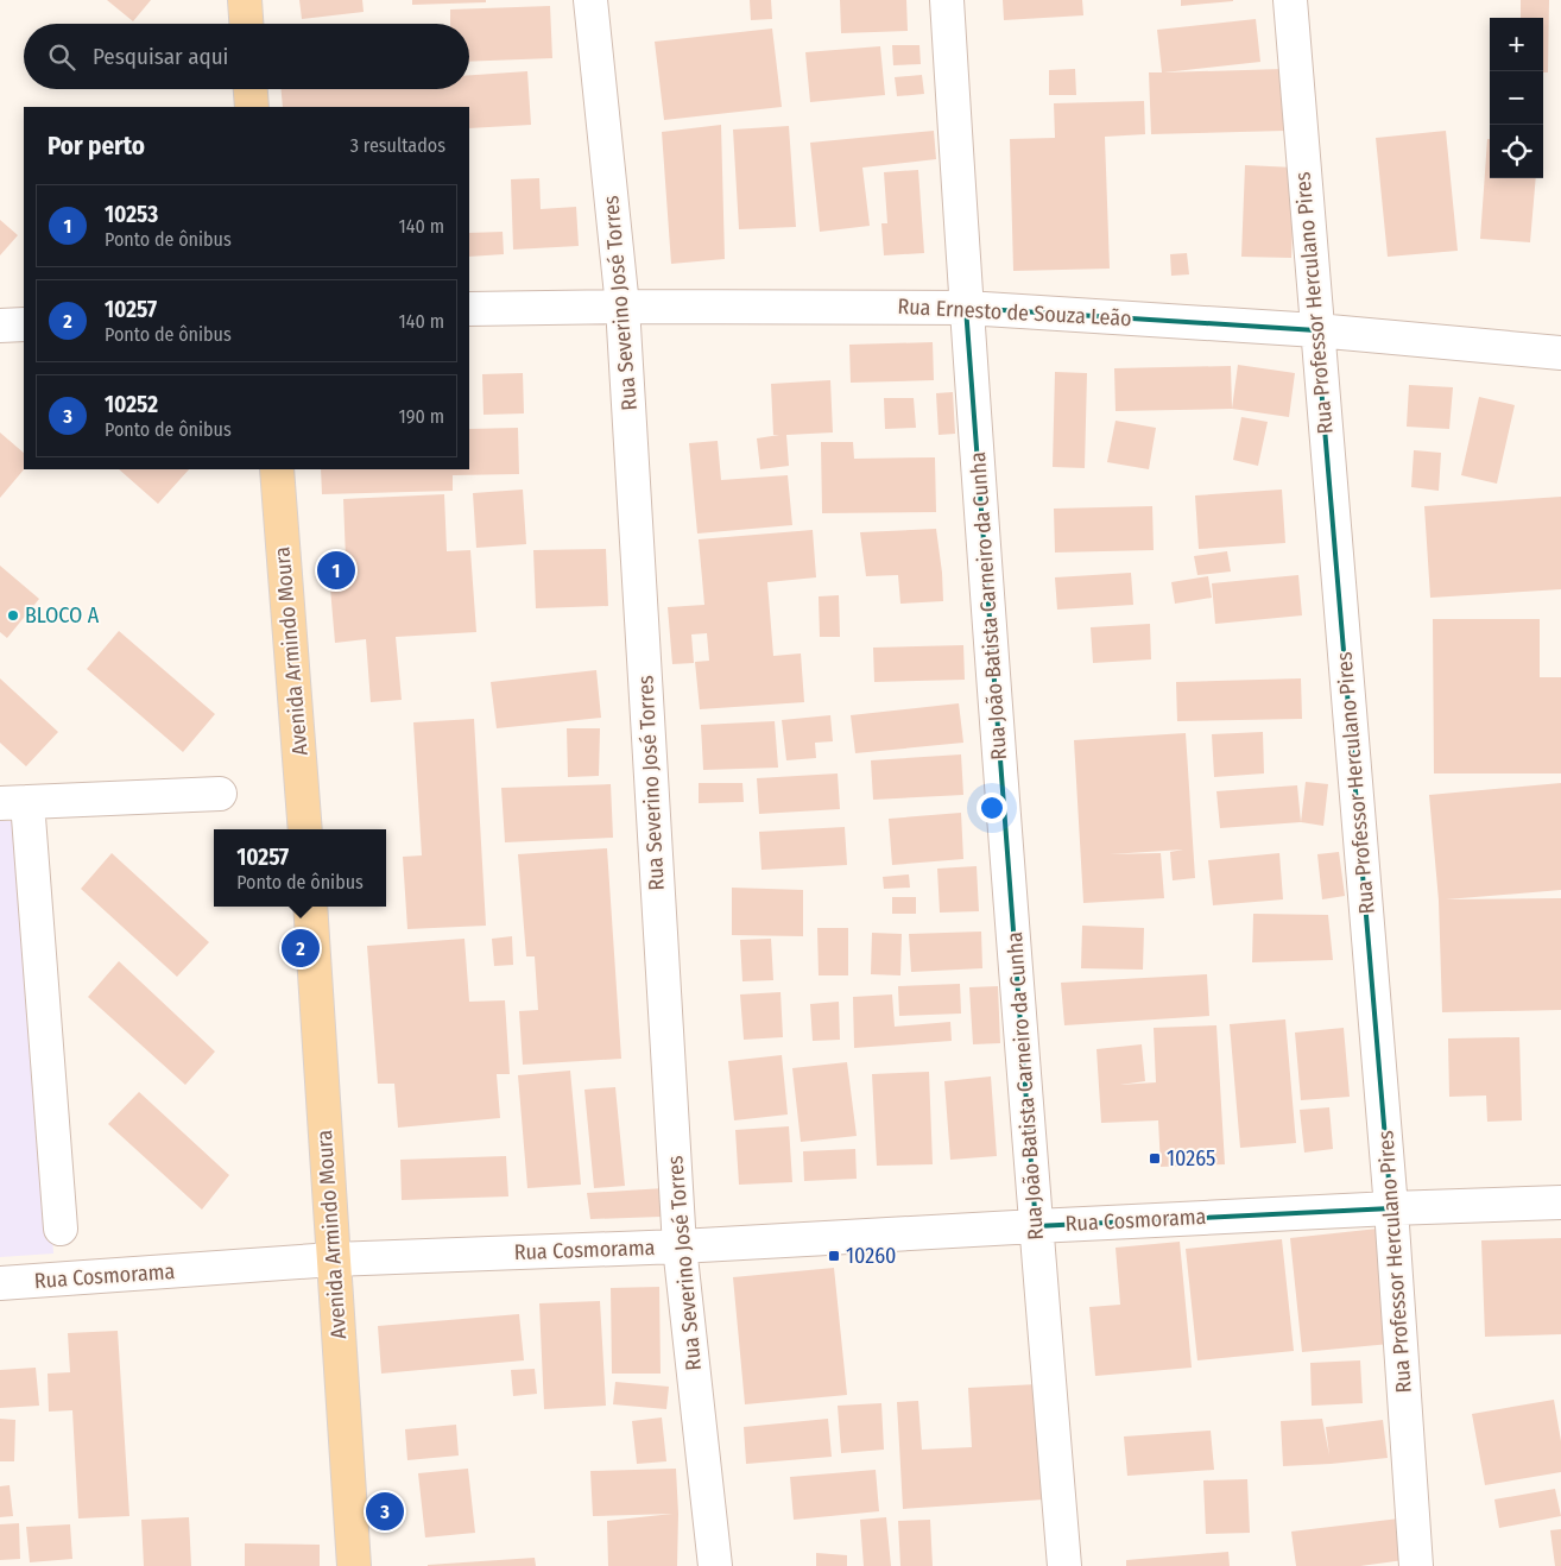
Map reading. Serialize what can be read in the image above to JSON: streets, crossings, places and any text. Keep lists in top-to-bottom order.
{
  "streets": {
    "main road": ["Avenida Armindo Moura"],
    "street": [
      "Rua Severino José Torres",
      "Rua Professor Herculano Pires",
      "Rua Ernesto de Souza Leão",
      "Rua João Batista Carneiro da Cunha",
      "Rua Cosmorama"
    ]
  },
  "crossings": [
    ["Rua Severino José Torres", "Rua Ernesto de Souza Leão"],
    ["Rua Severino José Torres", "Rua Cosmorama"],
    ["Rua Professor Herculano Pires", "Rua Ernesto de Souza Leão"],
    ["Rua Professor Herculano Pires", "Rua Cosmorama"],
    ["Rua Ernesto de Souza Leão", "Rua João Batista Carneiro da Cunha"],
    ["Rua João Batista Carneiro da Cunha", "Rua Cosmorama"],
    ["Avenida Armindo Moura", "Rua Cosmorama"]
  ],
  "places": {
    "other": ["BLOCO A"],
    "transit": ["10265", "10260"]
  },
  "page": {
    "map_buttons": ["+", "−"],
    "search": "Pesquisar aqui",
    "heading": ["Por perto", "3 resultados"],
    "list": [
      {
        "mark": "1",
        "name": "10253",
        "note": "Ponto de ônibus",
        "value": "140 m"
      },
      {
        "mark": "2",
        "name": "10257",
        "note": "Ponto de ônibus",
        "value": "140 m"
      },
      {
        "mark": "3",
        "name": "10252",
        "note": "Ponto de ônibus",
        "value": "190 m"
      }
    ],
    "pins": ["1", "2", "3"],
    "popup": ["10257", "Ponto de ônibus"]
  }
}
